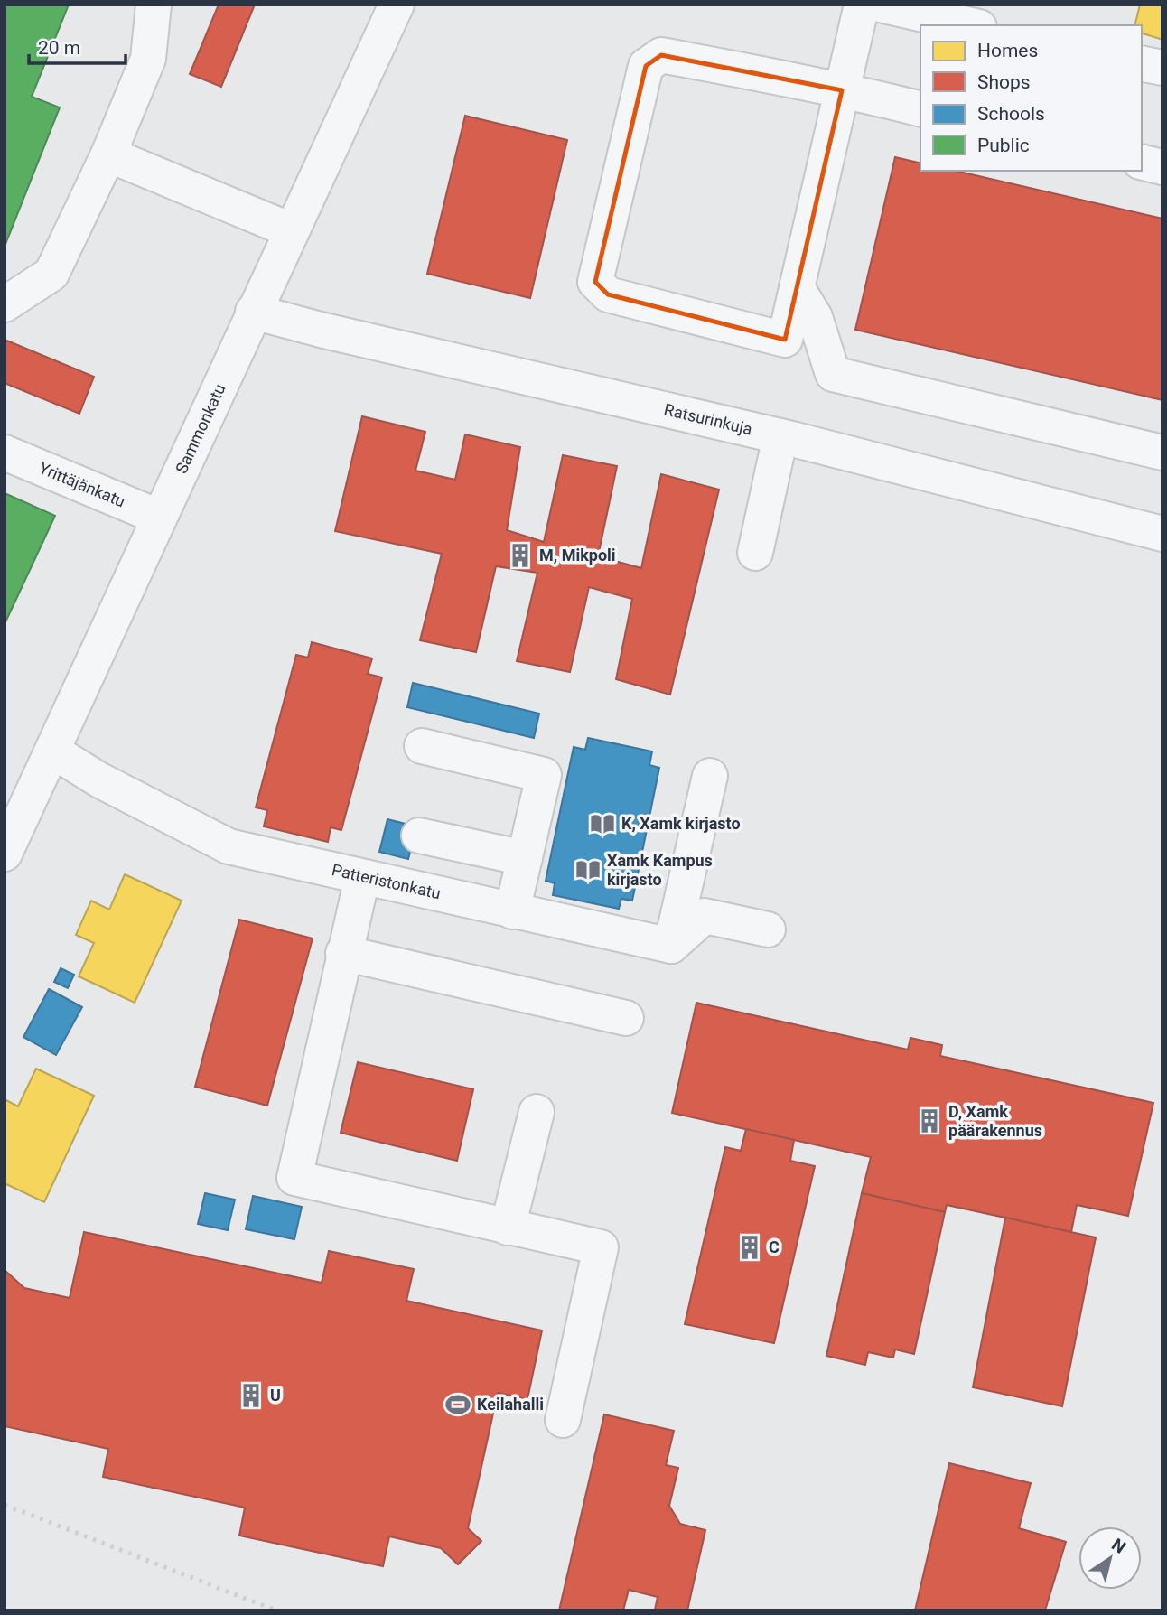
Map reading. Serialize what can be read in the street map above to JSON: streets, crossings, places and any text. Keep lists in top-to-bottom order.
{
  "streets": {
    "street": [
      "Ratsurinkuja",
      "Sammonkatu",
      "Yrittäjänkatu",
      "Patteristonkatu"
    ]
  },
  "crossings": [
    ["Ratsurinkuja", "Sammonkatu"],
    ["Sammonkatu", "Yrittäjänkatu"],
    ["Sammonkatu", "Patteristonkatu"]
  ],
  "places": {
    "building": [
      "M, Mikpoli",
      "D, Xamk päärakennus",
      "C",
      "U"
    ],
    "library": ["K, Xamk kirjasto", "Xamk Kampus kirjasto"],
    "sports": ["Keilahalli"]
  },
  "legend": [
    "Homes",
    "Shops",
    "Schools",
    "Public"
  ],
  "scale_bar": "20 m",
  "north": "top right"
}
